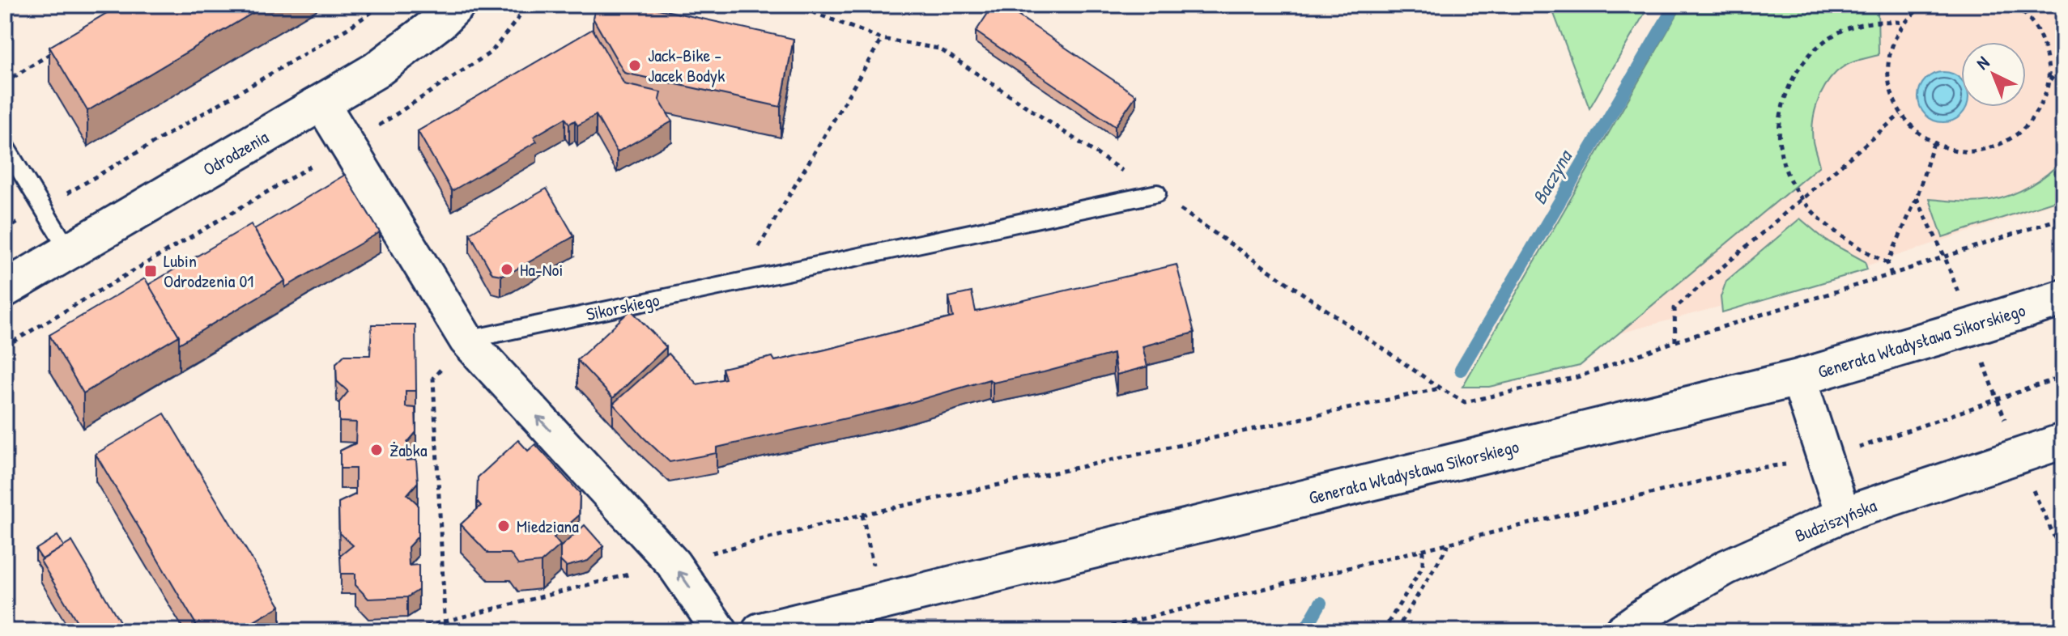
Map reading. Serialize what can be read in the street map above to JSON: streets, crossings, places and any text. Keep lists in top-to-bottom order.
{
  "streets": {
    "street": ["Odrodzenia", "Generała Władysława Sikorskiego", "Budziszyńska"],
    "lane": ["Sikorskiego"]
  },
  "water": ["Baczyna"],
  "places": {
    "other": [
      "Jack-Bike - Jacek Bodyk",
      "Ha-Noi",
      "Żabka",
      "Miedziana"
    ],
    "transit": ["Lubin Odrodzenia 01"]
  },
  "north": "top left"
}
